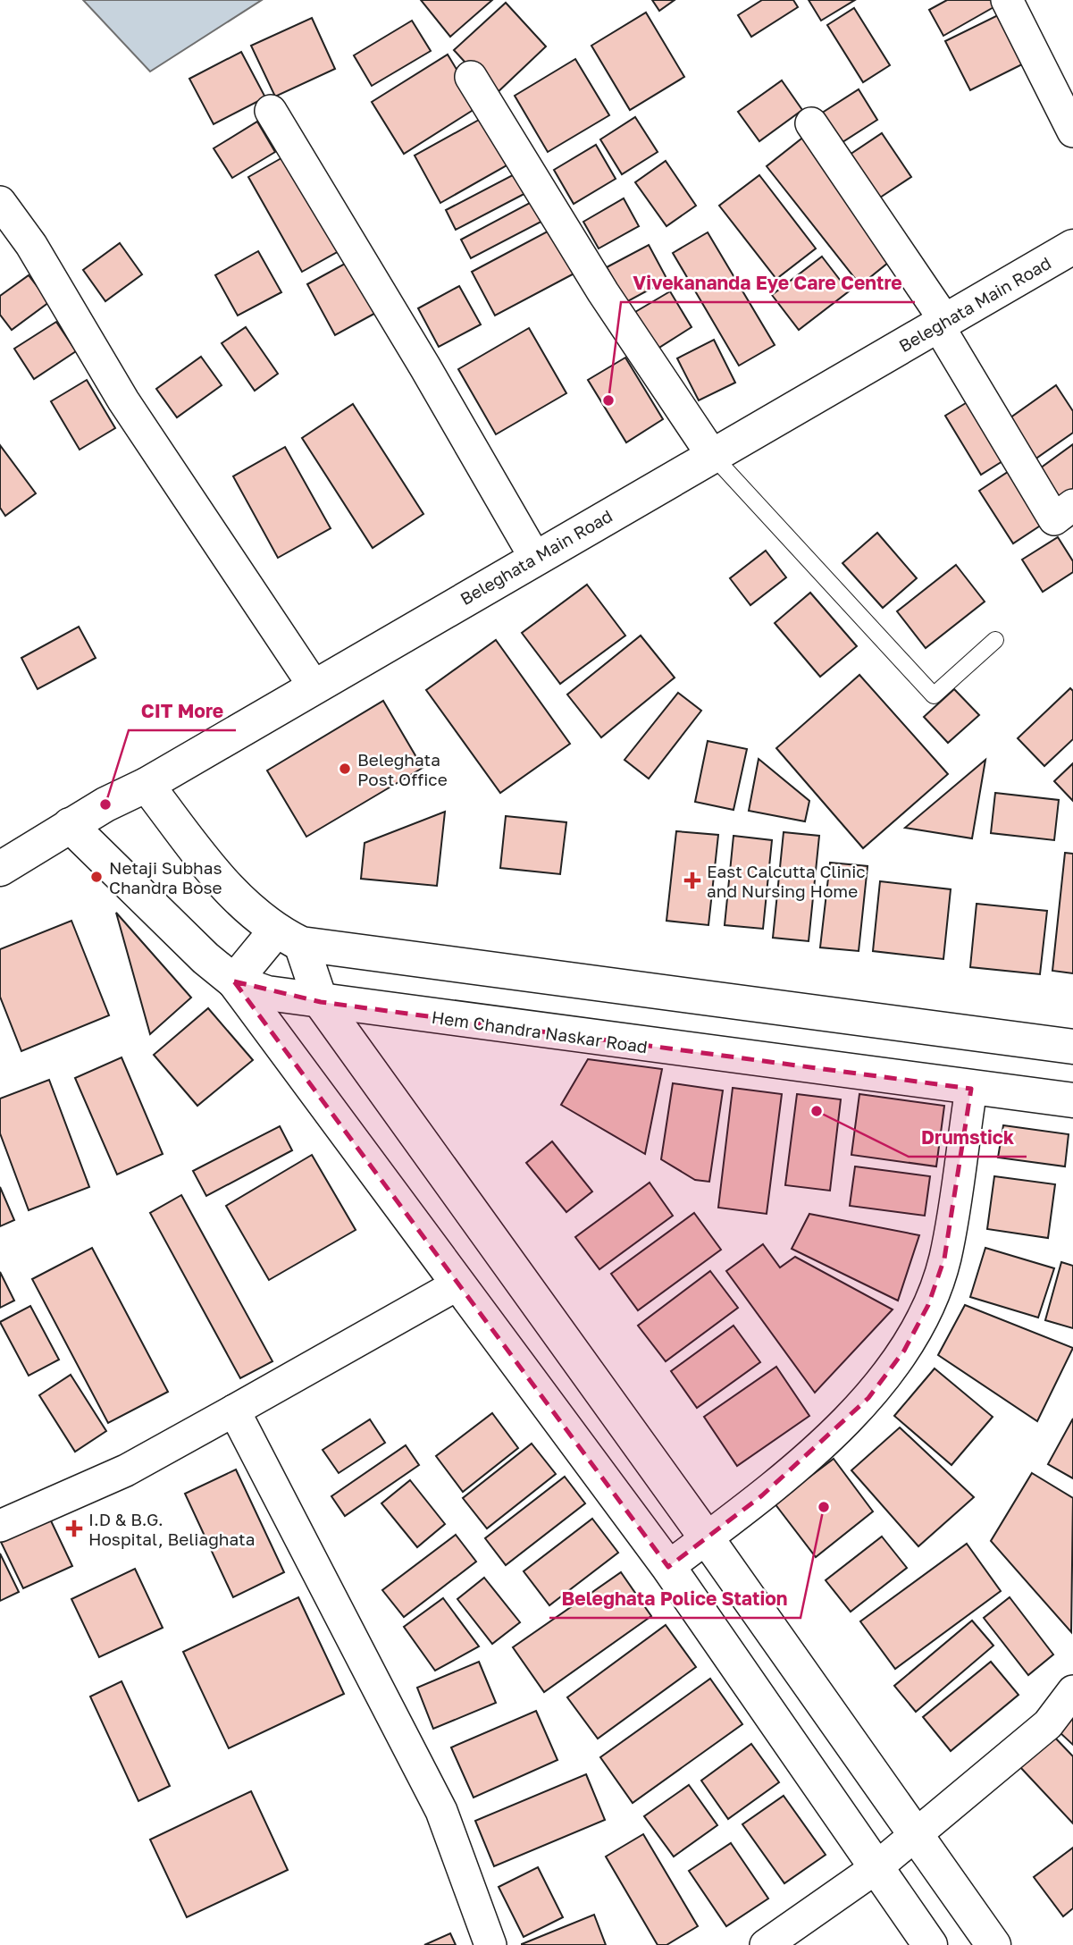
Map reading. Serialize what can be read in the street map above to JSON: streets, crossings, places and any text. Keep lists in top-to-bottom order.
{
  "streets": {
    "main road": ["Beleghata Main Road", "Hem Chandra Naskar Road"]
  },
  "crossings": [
    ["Beleghata Main Road", "Hem Chandra Naskar Road"]
  ],
  "places": {
    "other": [
      "Vivekananda Eye Care Centre",
      "Beleghata Post Office",
      "CIT More",
      "Netaji Subhas Chandra Bose",
      "Drumstick",
      "Beleghata Police Station"
    ],
    "health": ["East Calcutta Clinic and Nursing Home", "I.D & B.G. Hospital, Beliaghata"]
  }
}
